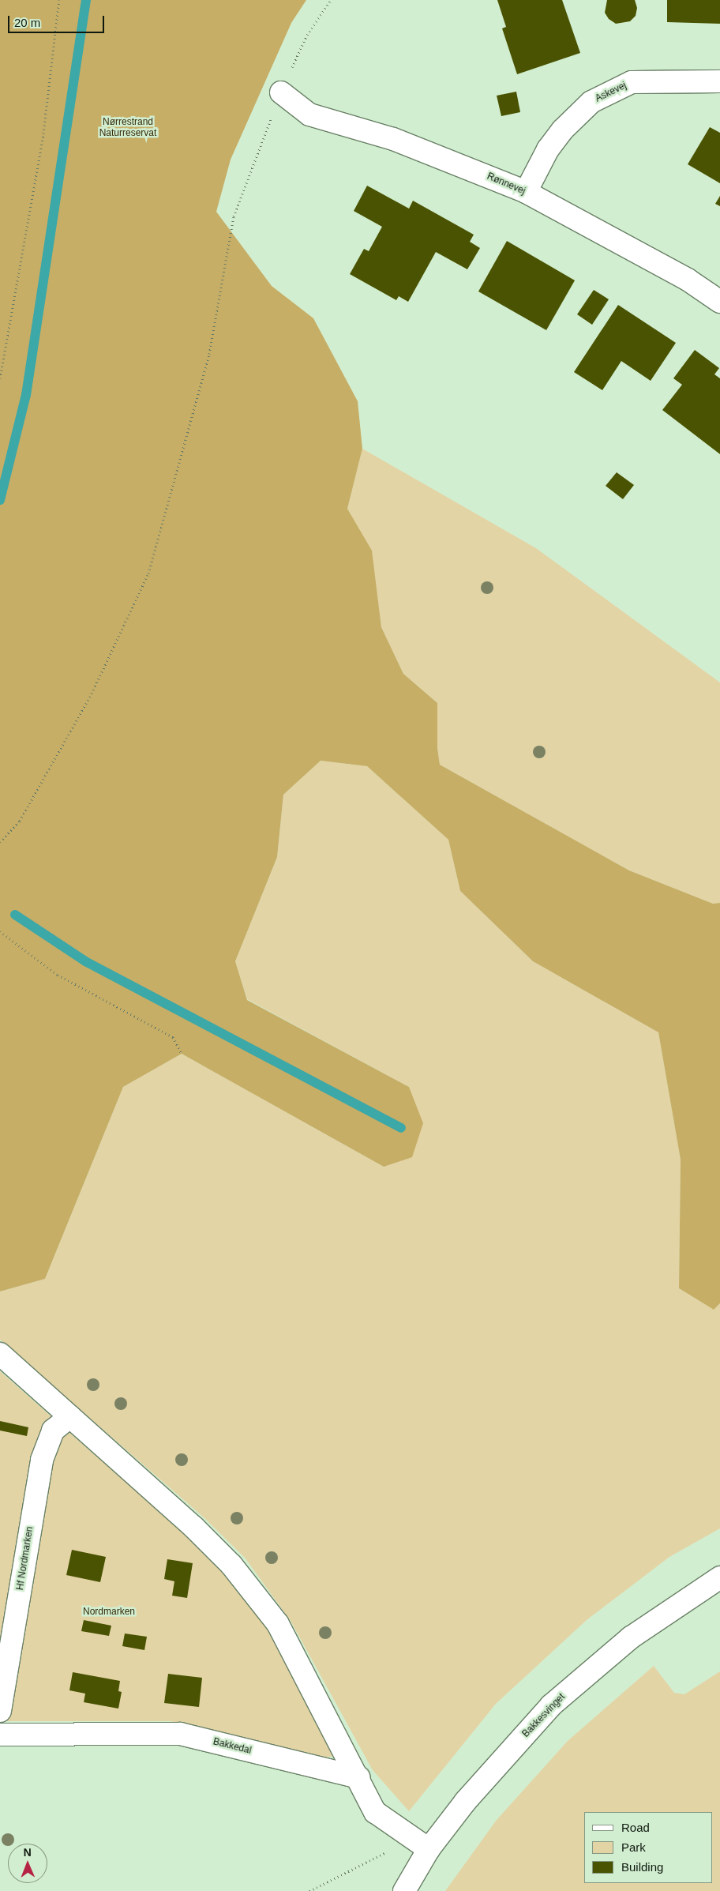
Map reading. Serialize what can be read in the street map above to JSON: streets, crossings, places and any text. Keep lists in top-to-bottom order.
{
  "streets": {
    "street": [
      "Askevej",
      "Rønnevej",
      "Hf Nordmarken",
      "Bakkesvinget",
      "Bakkedal"
    ]
  },
  "crossings": [
    ["Askevej", "Rønnevej"]
  ],
  "parks": ["Nørrestrand Naturreservat", "Nordmarken"],
  "legend": ["Road", "Park", "Building"],
  "scale_bar": "20 m",
  "north": "top"
}
